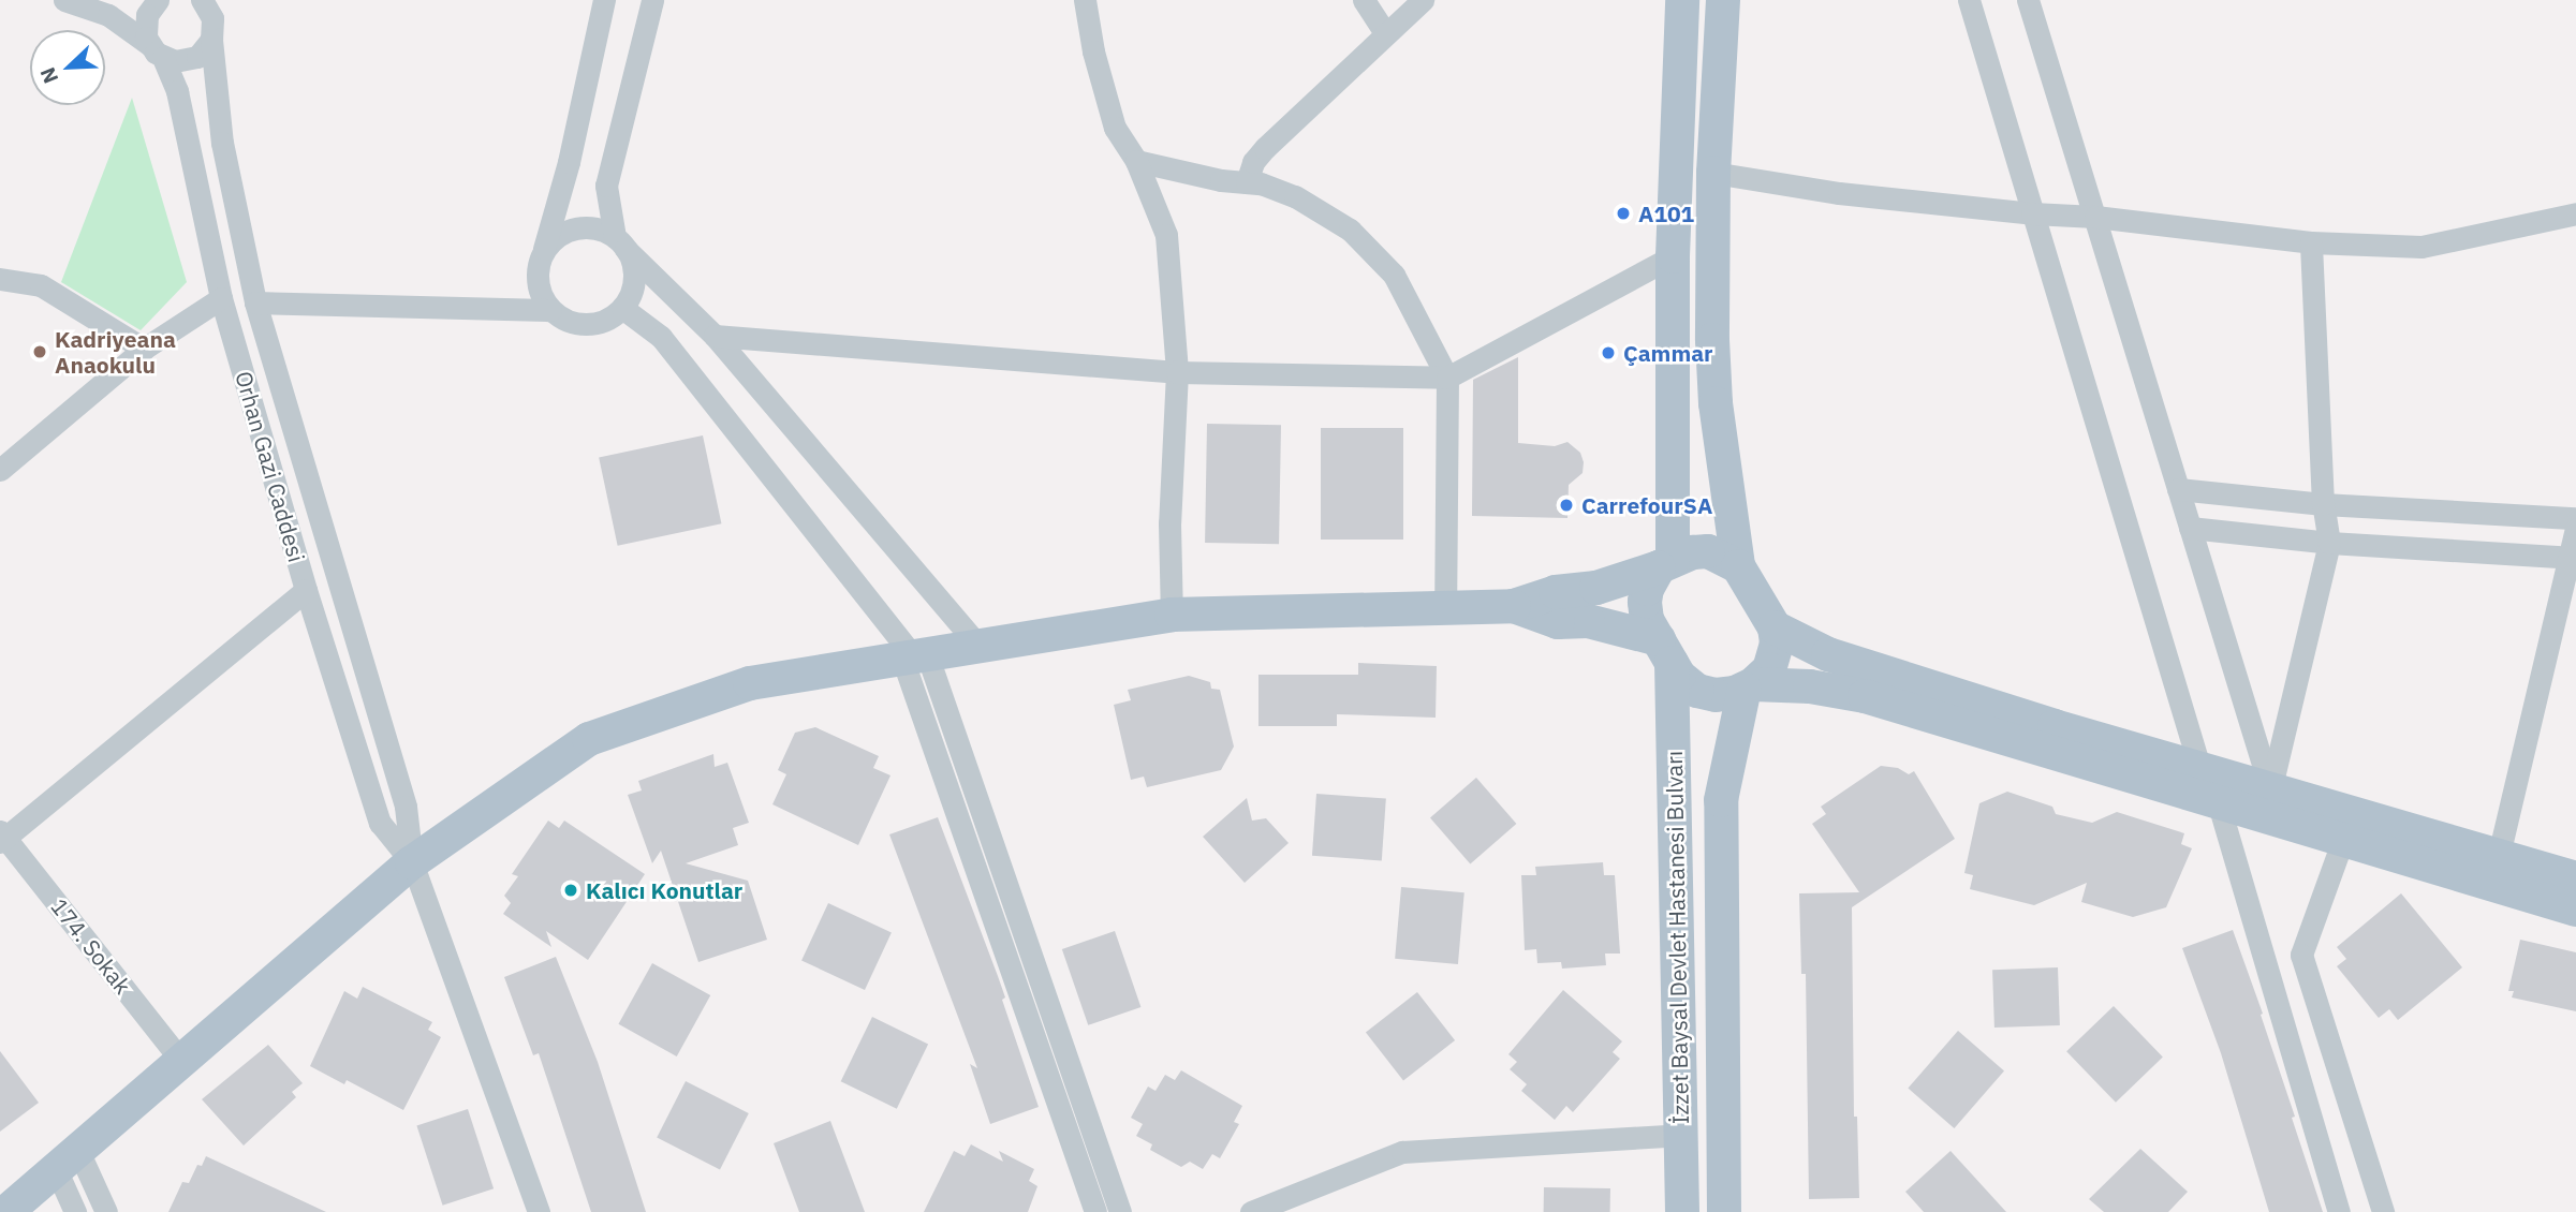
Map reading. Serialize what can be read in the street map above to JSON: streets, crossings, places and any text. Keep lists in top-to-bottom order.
{
  "streets": {
    "main road": ["İzzet Baysal Devlet Hastanesi Bulvarı"],
    "street": ["Orhan Gazi Caddesi", "174. Sokak"]
  },
  "places": [
    "A101",
    "Kadriyeana Anaokulu",
    "Çammar",
    "CarrefourSA",
    "Kalıcı Konutlar"
  ],
  "north": "bottom left"
}
